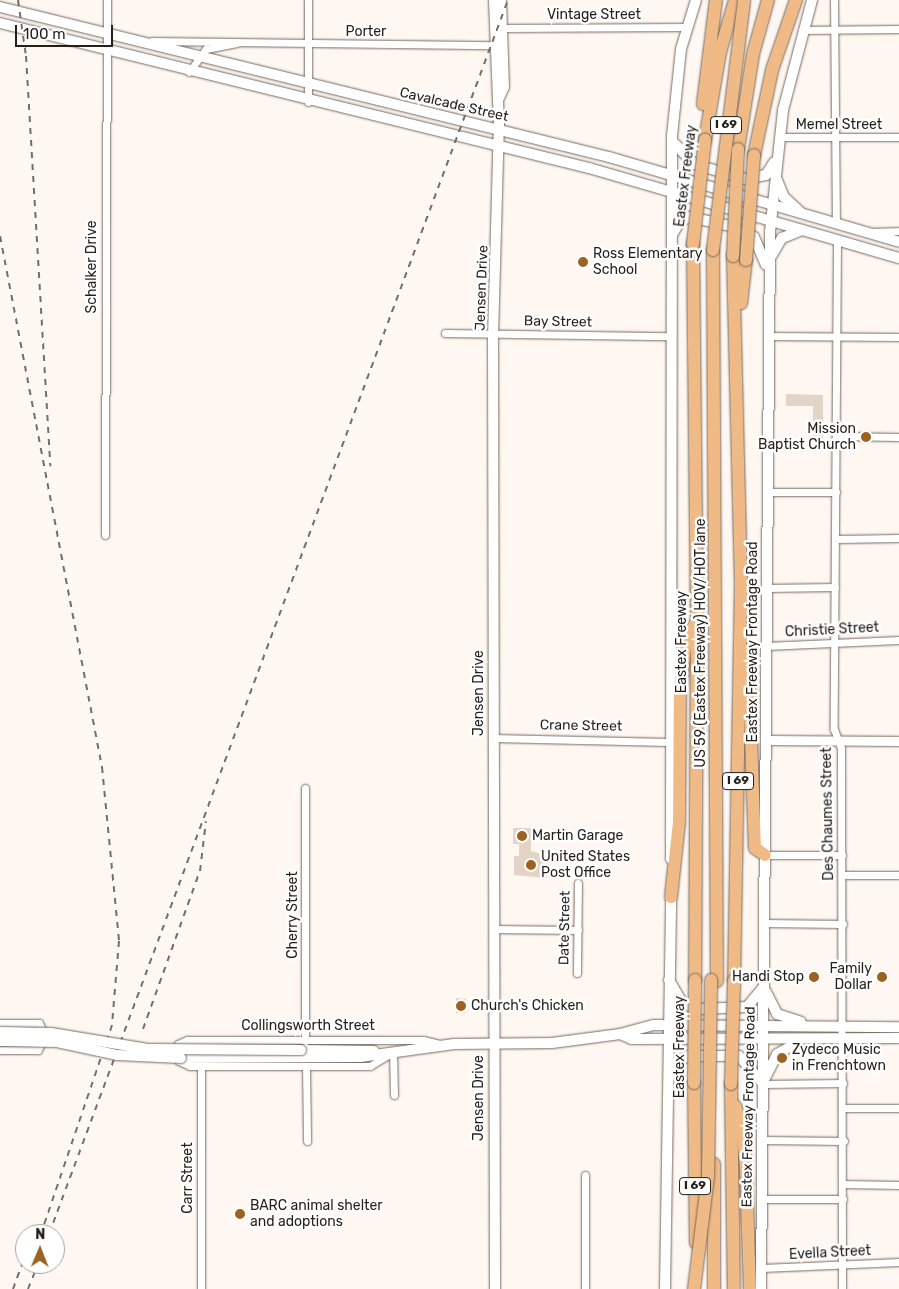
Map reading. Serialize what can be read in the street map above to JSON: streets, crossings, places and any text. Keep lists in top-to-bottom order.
{
  "streets": {
    "highway": ["I 69", "Eastex Freeway", "US 59 (Eastex Freeway) HOV/HOT lane"],
    "main road": [
      "Cavalcade Street",
      "Jensen Drive",
      "Eastex Freeway Frontage Road",
      "Collingsworth Street"
    ],
    "street": [
      "Vintage Street",
      "Porter",
      "Memel Street",
      "Schalker Drive",
      "Bay Street",
      "Christie Street",
      "Crane Street",
      "Des Chaumes Street",
      "Cherry Street",
      "Date Street",
      "Carr Street",
      "Evella Street"
    ]
  },
  "crossings": [
    ["Vintage Street", "Jensen Drive"],
    ["Porter", "Cavalcade Street"],
    ["Porter", "Jensen Drive"],
    ["Cavalcade Street", "Schalker Drive"],
    ["Cavalcade Street", "Jensen Drive"],
    ["Cavalcade Street", "Eastex Freeway Frontage Road"],
    ["I 69", "US 59 (Eastex Freeway) HOV/HOT lane"],
    ["Memel Street", "Eastex Freeway Frontage Road"],
    ["Jensen Drive", "Bay Street"],
    ["Jensen Drive", "Crane Street"],
    ["Jensen Drive", "Collingsworth Street"],
    ["Christie Street", "Eastex Freeway Frontage Road"],
    ["Christie Street", "Des Chaumes Street"],
    ["Eastex Freeway Frontage Road", "Collingsworth Street"],
    ["Eastex Freeway Frontage Road", "Evella Street"],
    ["Des Chaumes Street", "Collingsworth Street"],
    ["Des Chaumes Street", "Evella Street"],
    ["Cherry Street", "Collingsworth Street"],
    ["Collingsworth Street", "Carr Street"]
  ],
  "places": [
    "Ross Elementary School",
    "Mission Baptist Church",
    "Martin Garage",
    "United States Post Office",
    "Handi Stop",
    "Family Dollar",
    "Church's Chicken",
    "Zydeco Music in Frenchtown",
    "BARC animal shelter and adoptions"
  ],
  "scale_bar": "100 m",
  "north": "top"
}
